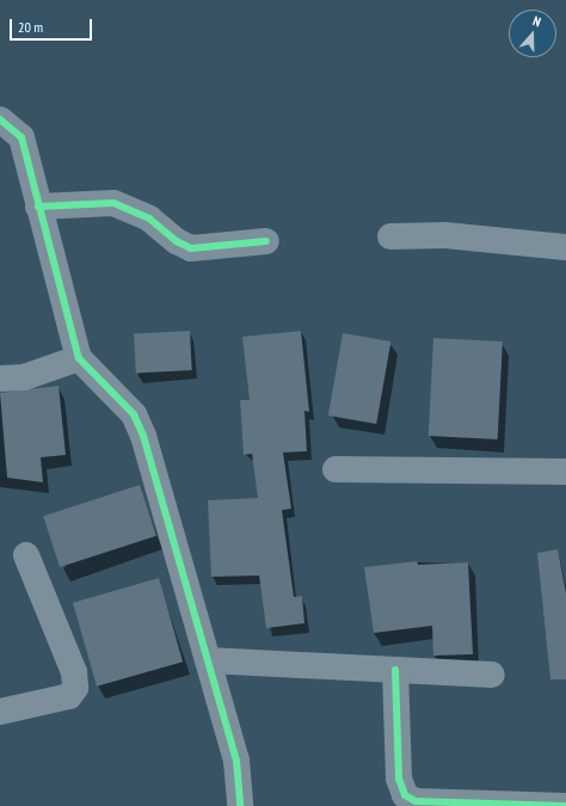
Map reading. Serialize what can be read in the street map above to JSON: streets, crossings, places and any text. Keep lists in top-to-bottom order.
{
  "scale_bar": "20 m",
  "north": "top"
}
